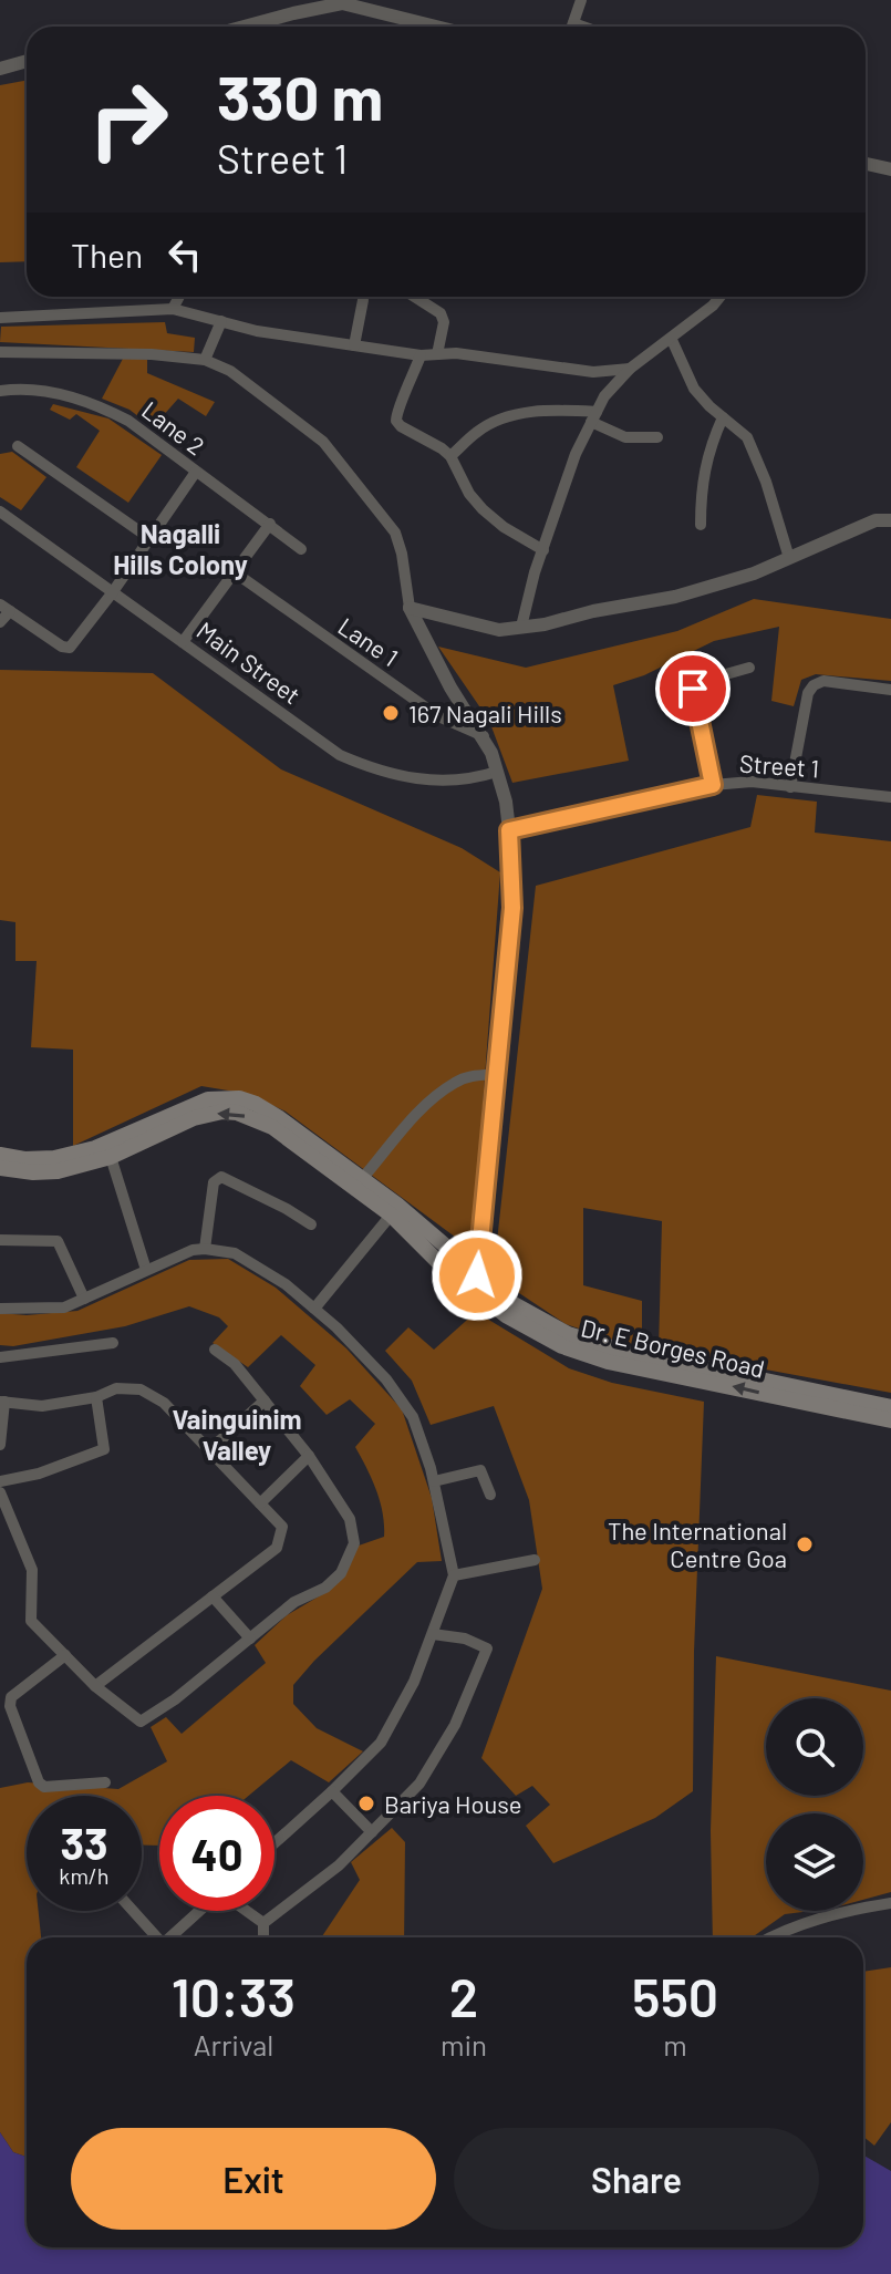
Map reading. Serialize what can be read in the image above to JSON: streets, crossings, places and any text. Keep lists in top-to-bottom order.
{
  "streets": {
    "main road": ["Dr. E Borges Road"],
    "street": [
      "Lane 2",
      "Lane 1",
      "Main Street",
      "Street 1"
    ]
  },
  "districts": ["Nagalli Hills Colony", "Vainguinim Valley"],
  "places": ["167 Nagali Hills", "The International Centre Goa", "Bariya House"],
  "page": {
    "turn": ["330 m", "Street 1"],
    "then": "Then",
    "speed": "33 km/h",
    "limit": "40",
    "eta": [
      "10:33",
      "Arrival",
      "2",
      "min",
      "550",
      "m"
    ],
    "buttons": ["Exit", "Share"]
  }
}
